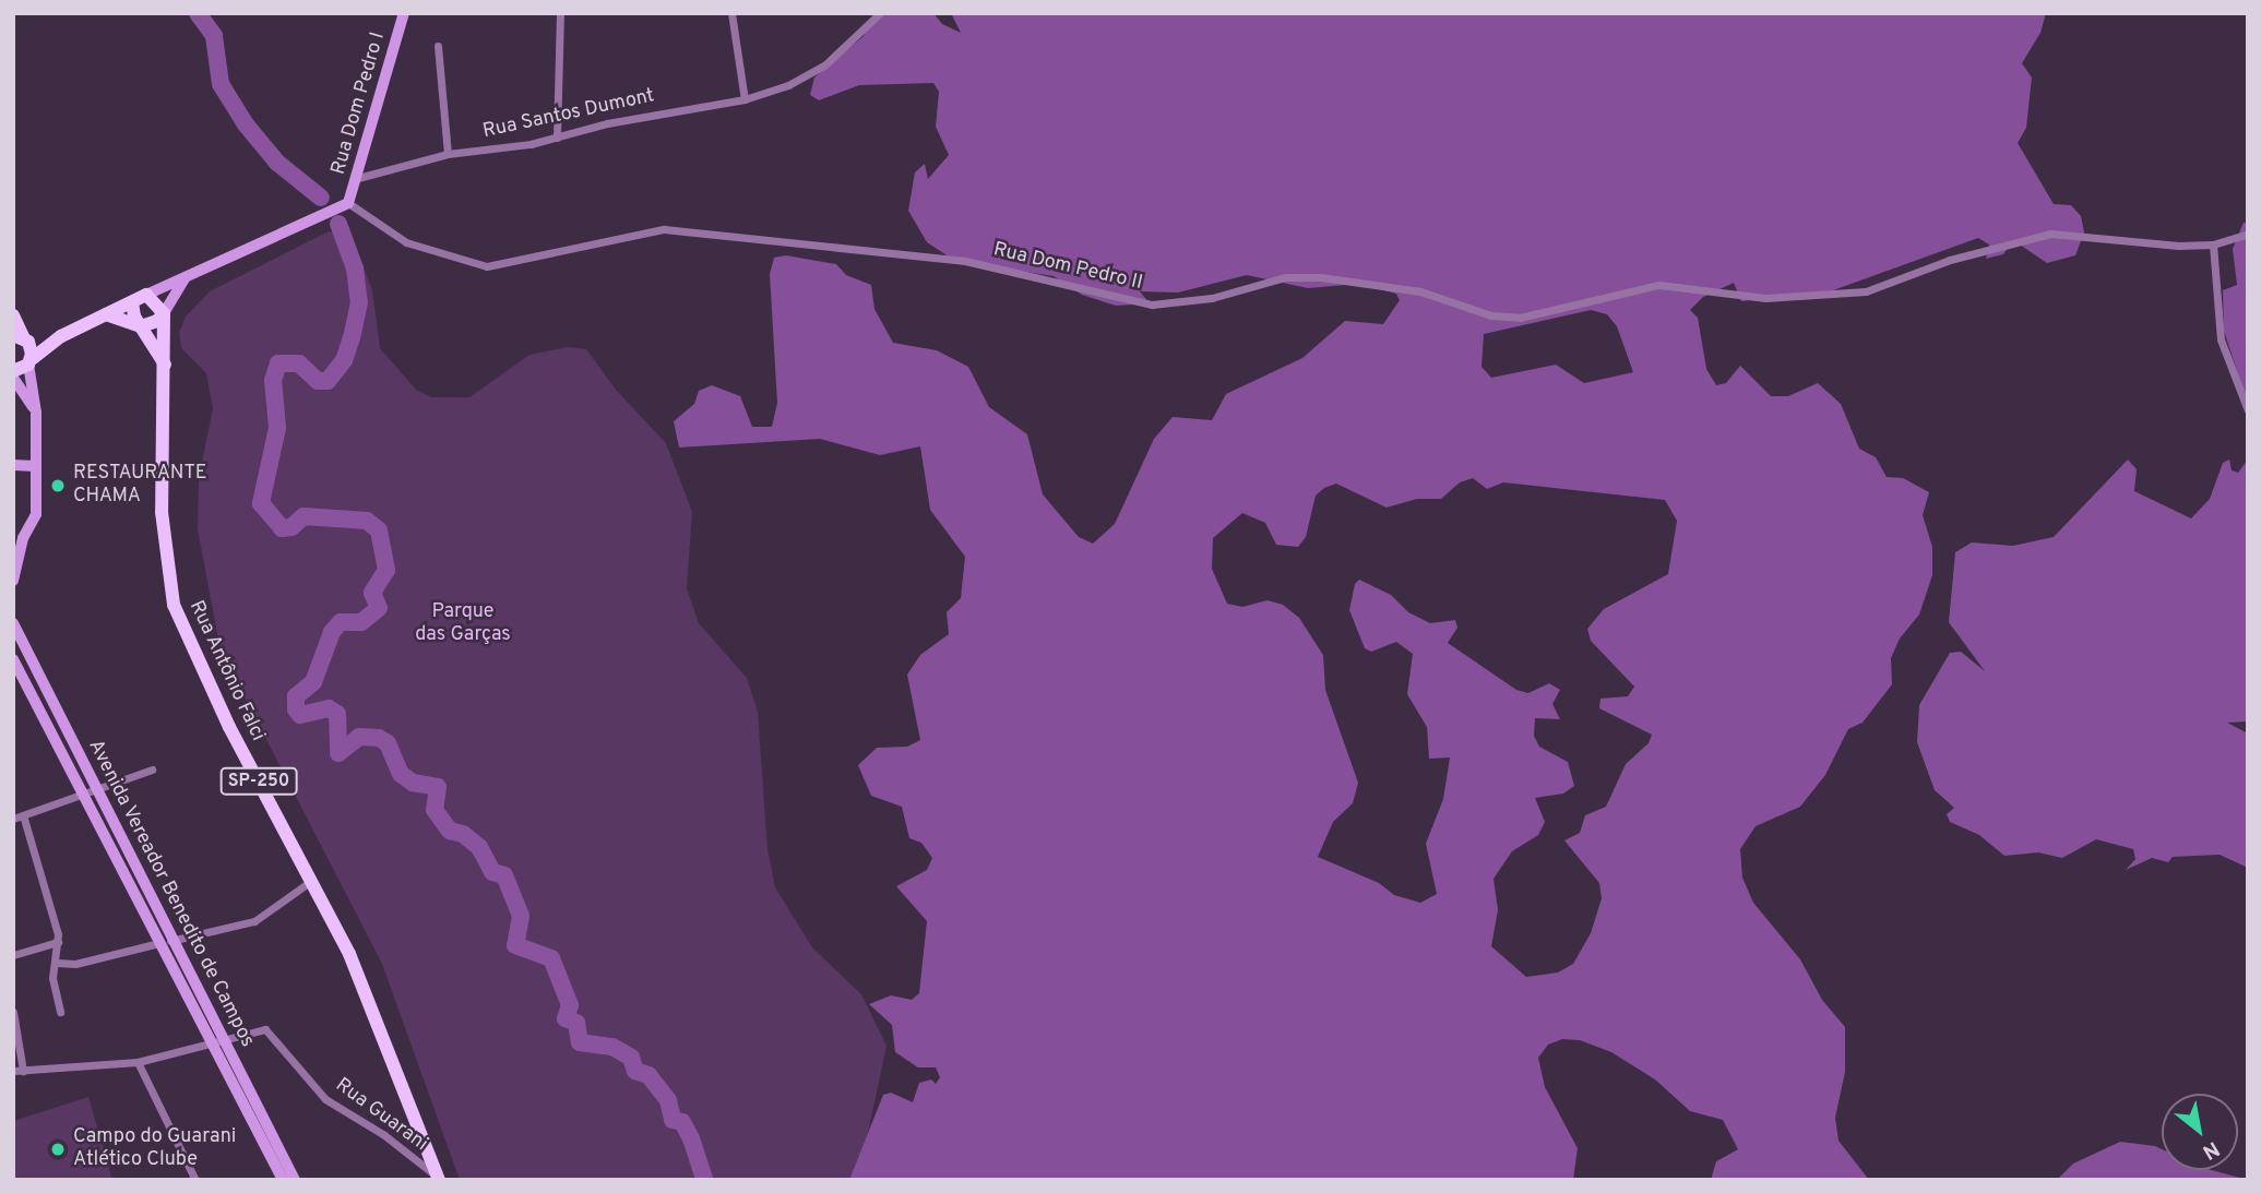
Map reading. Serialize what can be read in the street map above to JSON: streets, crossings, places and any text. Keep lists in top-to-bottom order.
{
  "streets": {
    "main road": [
      "Rua Dom Pedro I",
      "Rua Antônio Falci",
      "SP-250",
      "Avenida Vereador Benedito de Campos"
    ],
    "street": ["Rua Santos Dumont", "Rua Dom Pedro II", "Rua Guarani"]
  },
  "crossings": [
    ["Rua Dom Pedro I", "Rua Santos Dumont"],
    ["Rua Dom Pedro I", "Rua Dom Pedro II"],
    ["Rua Antônio Falci", "Rua Guarani"],
    ["Avenida Vereador Benedito de Campos", "Rua Guarani"]
  ],
  "parks": ["Parque das Garças"],
  "places": ["RESTAURANTE CHAMA", "Campo do Guarani Atlético Clube"],
  "north": "bottom right"
}
